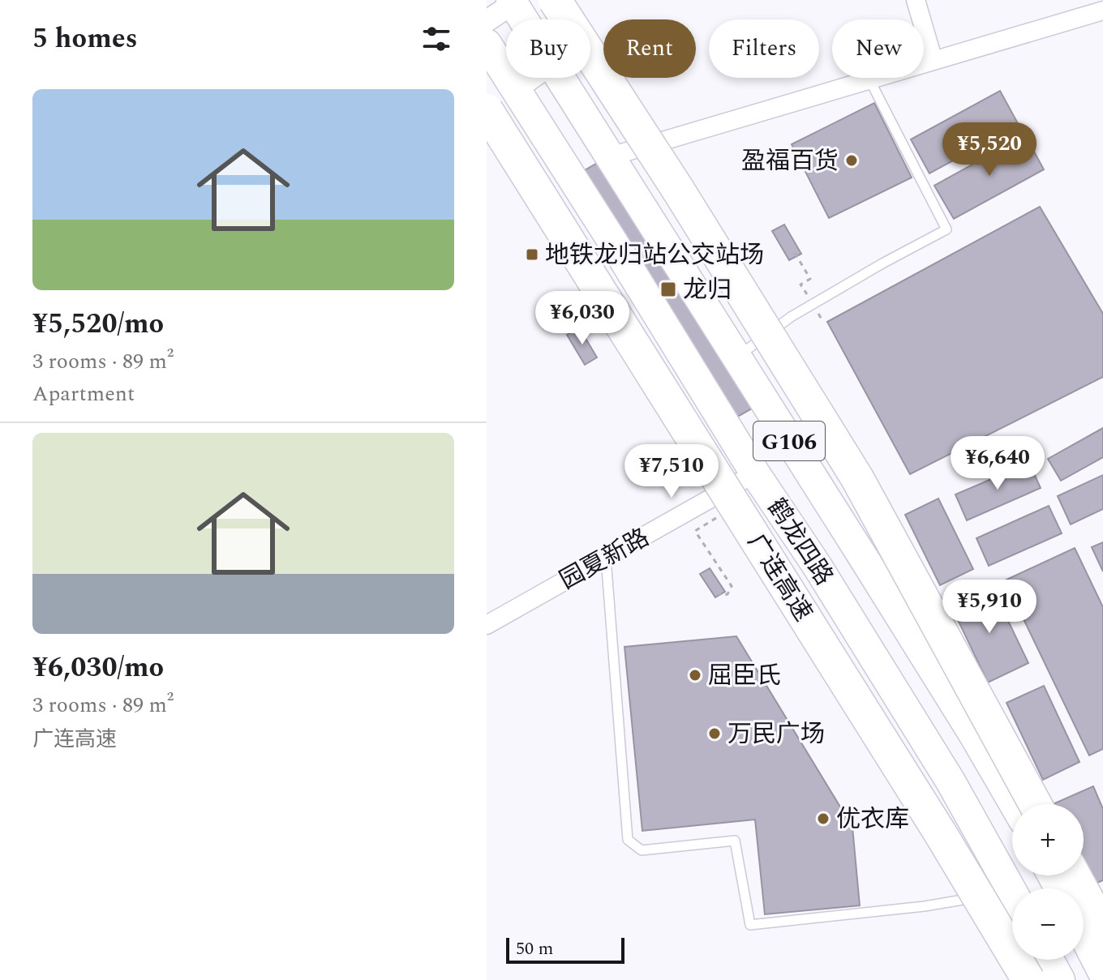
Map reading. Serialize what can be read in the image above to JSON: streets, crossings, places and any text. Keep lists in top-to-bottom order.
{
  "streets": {
    "highway": ["G106", "鹤龙四路", "广连高速"],
    "street": ["园夏新路"]
  },
  "crossings": [
    ["鹤龙四路", "园夏新路"]
  ],
  "places": {
    "other": [
      "盈福百货",
      "屈臣氏",
      "万民广场",
      "优衣库"
    ],
    "transit": ["地铁龙归站公交站场", "龙归"]
  },
  "scale_bar": "50 m",
  "page": {
    "heading": "5 homes",
    "chip": [
      "Buy",
      "Rent",
      "Filters",
      "New"
    ],
    "list": [
      {
        "name": "¥5,520/mo",
        "note": "3 rooms · 89 m² · Apartment"
      },
      {
        "name": "¥6,030/mo",
        "note": "3 rooms · 89 m² · 广连高速"
      }
    ],
    "price": [
      "¥5,520",
      "¥6,030",
      "¥6,640",
      "¥7,510",
      "¥5,910"
    ],
    "map_buttons": ["+", "−"],
    "scale": "50 m"
  }
}
